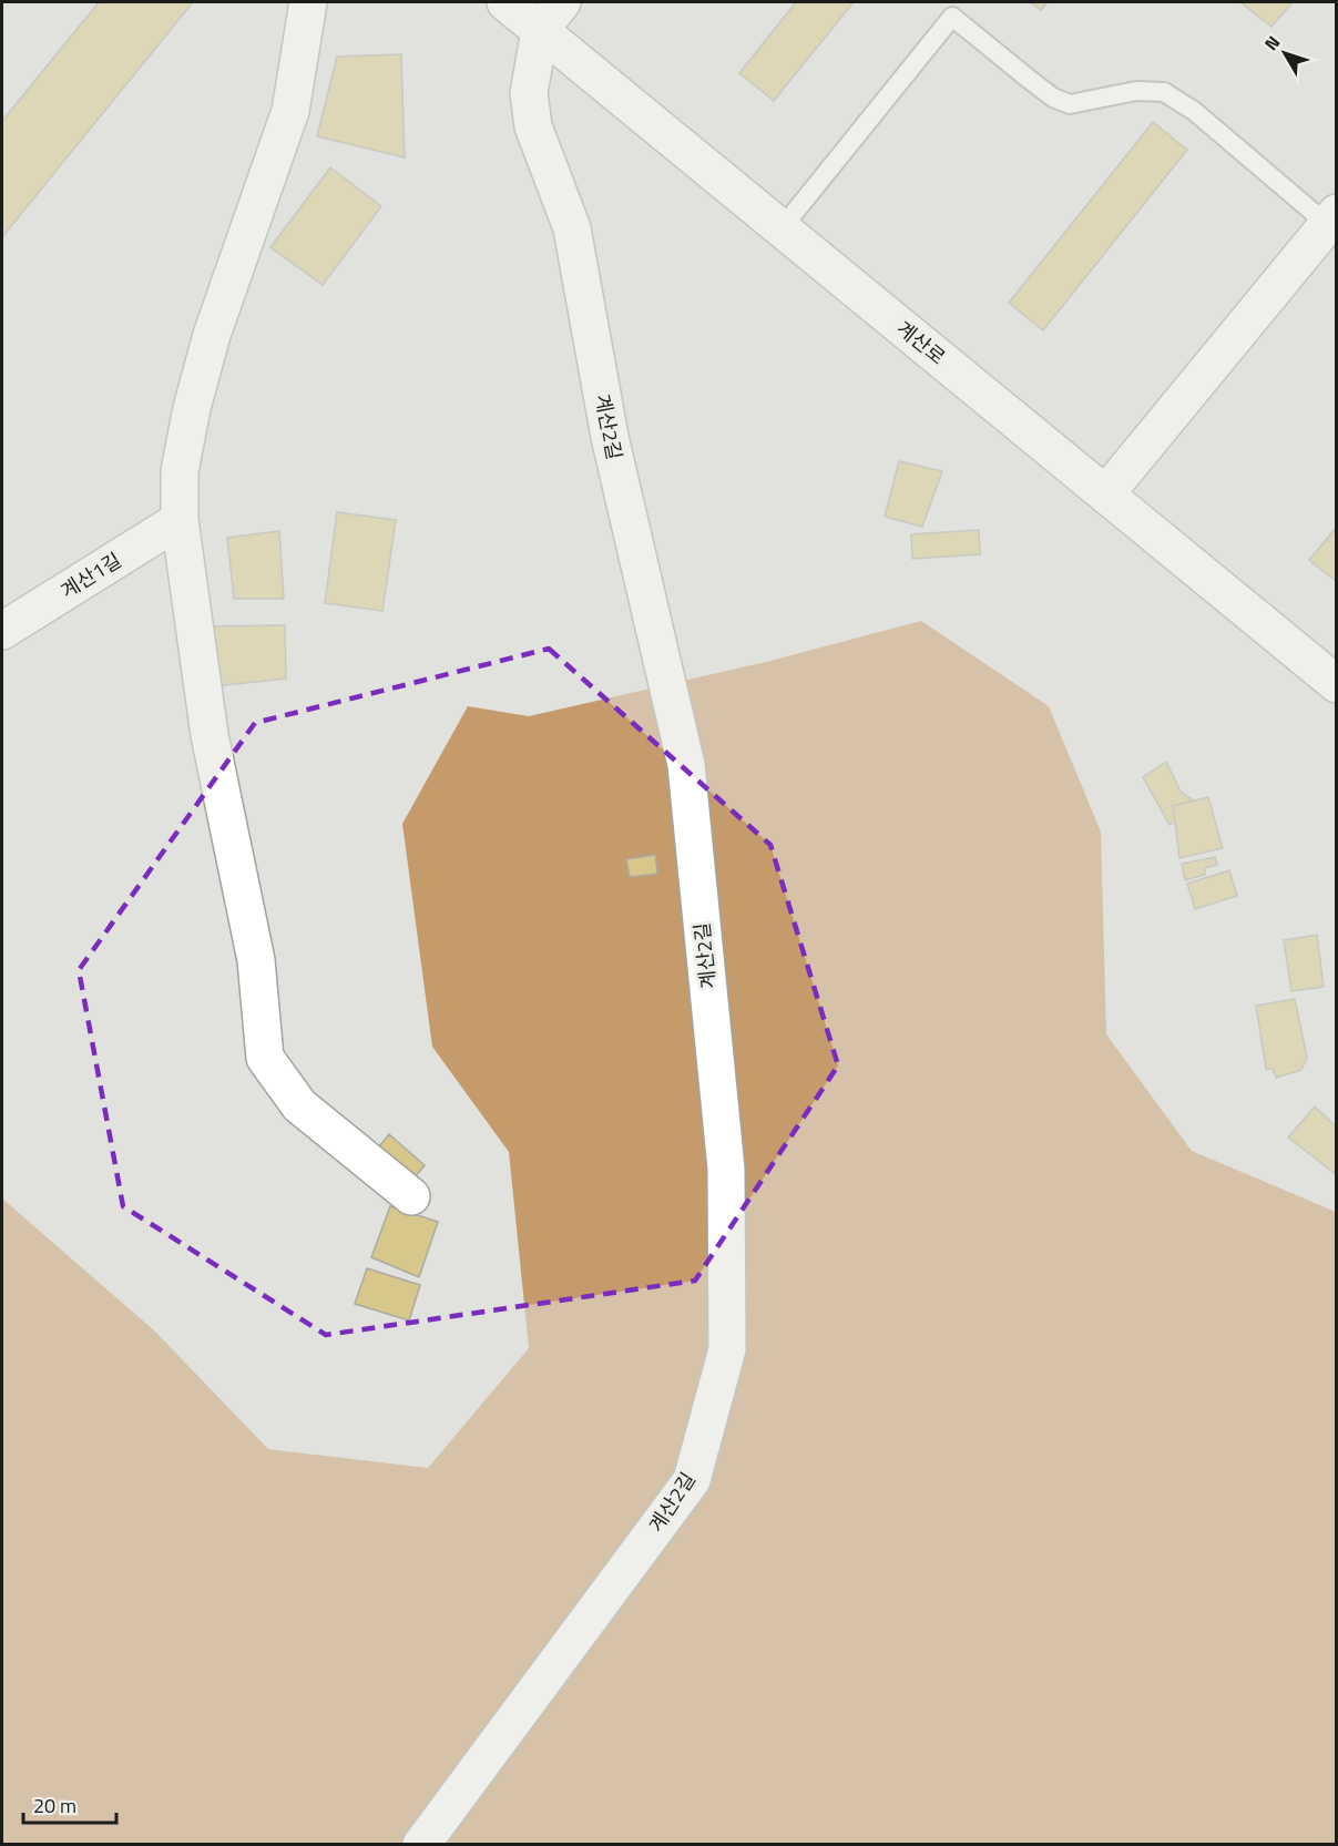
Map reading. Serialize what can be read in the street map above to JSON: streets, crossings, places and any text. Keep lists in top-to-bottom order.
{
  "streets": {
    "street": ["계산로", "계산2길", "계산1길"]
  },
  "crossings": [
    ["계산로", "계산2길"]
  ],
  "scale_bar": "20 m",
  "north": "top left"
}
